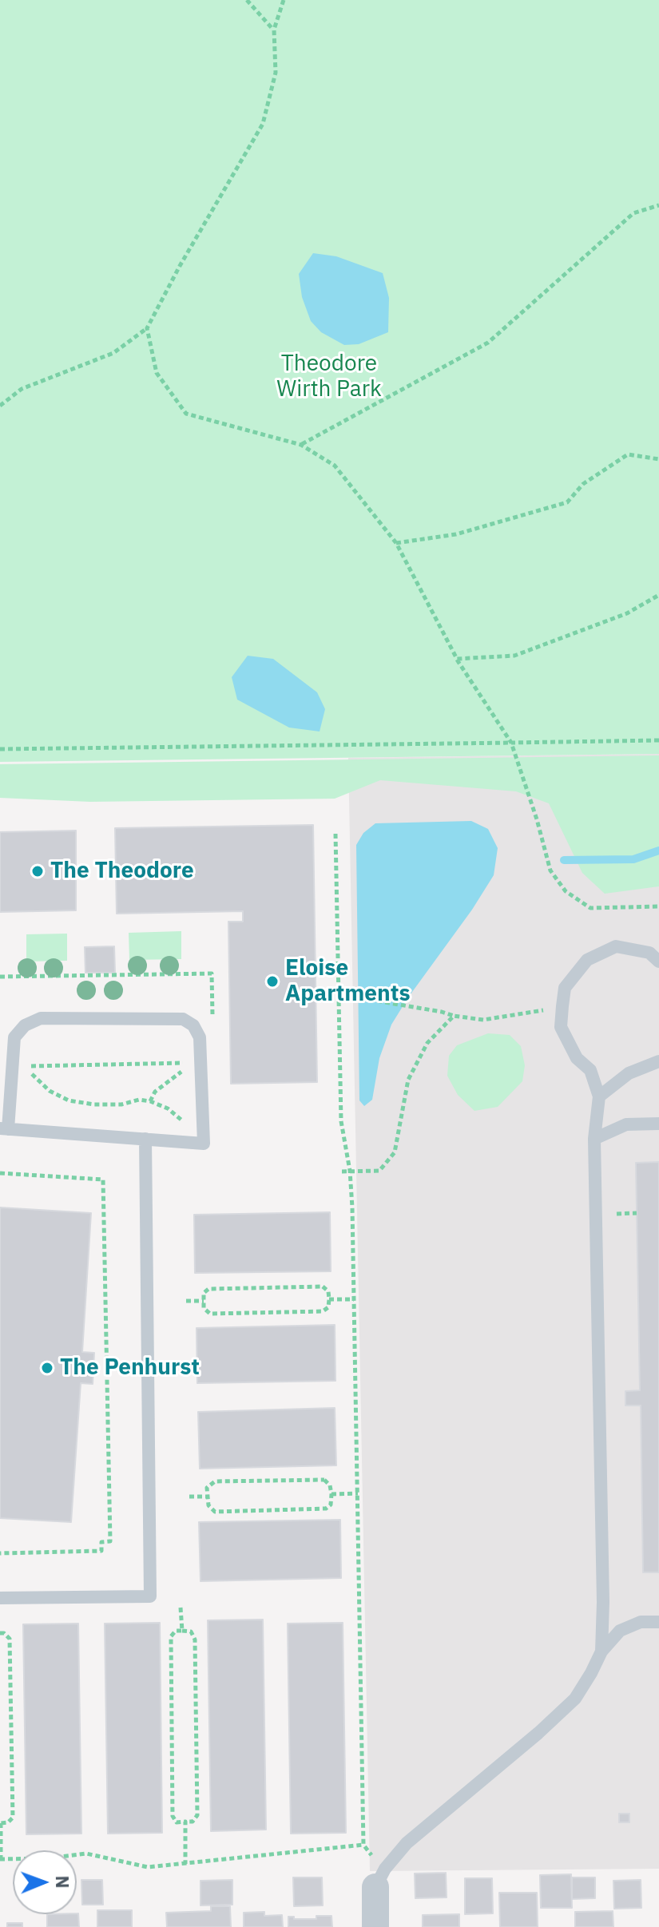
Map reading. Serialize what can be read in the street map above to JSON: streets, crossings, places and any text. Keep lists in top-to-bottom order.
{
  "parks": ["Theodore Wirth Park"],
  "places": ["The Theodore", "Eloise Apartments", "The Penhurst"],
  "north": "right"
}
